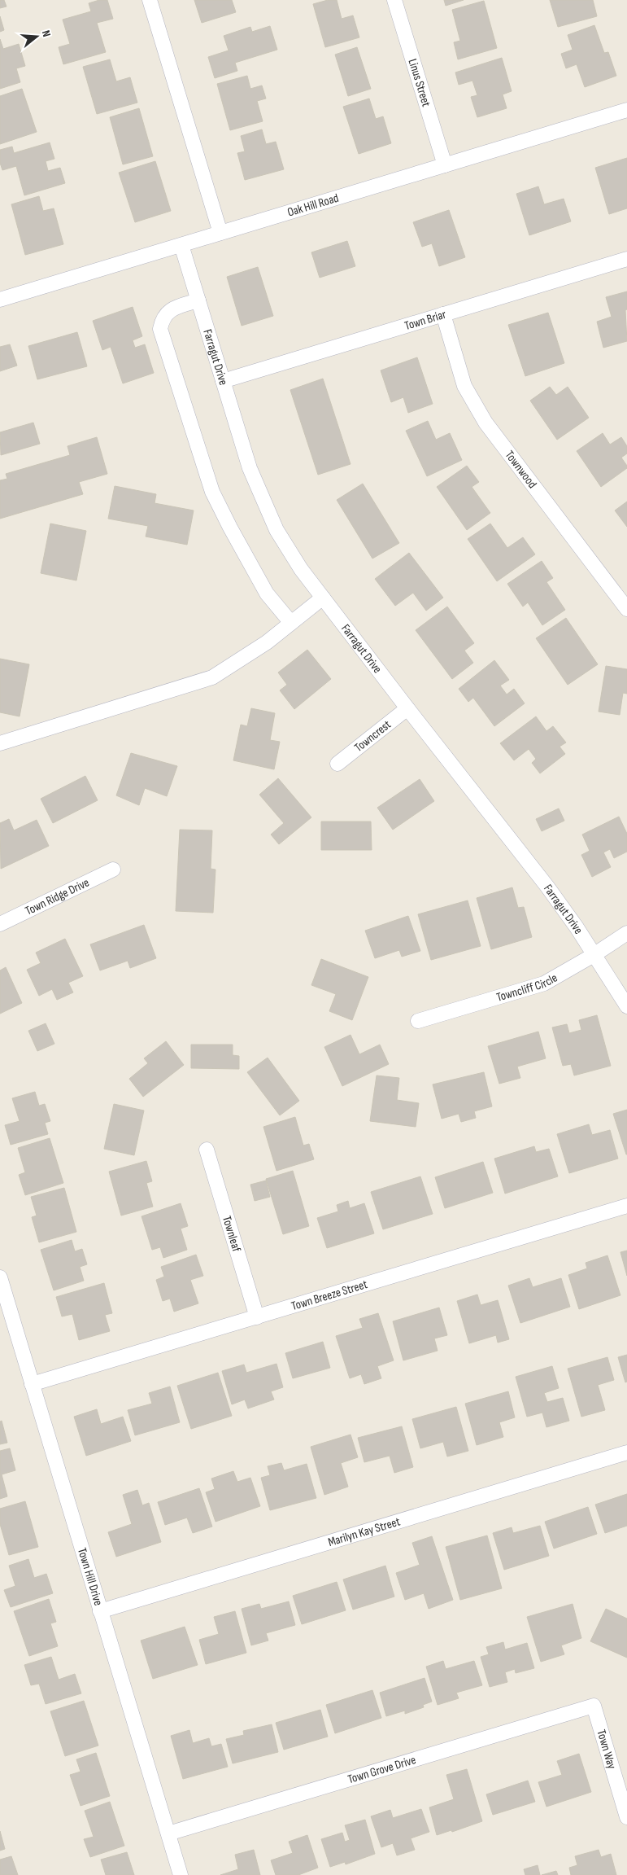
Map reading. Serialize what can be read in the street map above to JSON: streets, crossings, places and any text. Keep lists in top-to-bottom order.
{
  "streets": {
    "street": [
      "Linus Street",
      "Oak Hill Road",
      "Town Briar",
      "Farragut Drive",
      "Townwood",
      "Towncrest",
      "Town Ridge Drive",
      "Towncliff Circle",
      "Townleaf",
      "Town Breeze Street",
      "Marilyn Kay Street",
      "Town Hill Drive",
      "Town Way",
      "Town Grove Drive"
    ]
  },
  "crossings": [
    ["Linus Street", "Oak Hill Road"],
    ["Oak Hill Road", "Farragut Drive"],
    ["Town Briar", "Farragut Drive"],
    ["Town Briar", "Townwood"],
    ["Farragut Drive", "Towncrest"],
    ["Farragut Drive", "Towncliff Circle"],
    ["Townleaf", "Town Breeze Street"],
    ["Town Breeze Street", "Town Hill Drive"],
    ["Marilyn Kay Street", "Town Hill Drive"],
    ["Town Hill Drive", "Town Grove Drive"],
    ["Town Way", "Town Grove Drive"]
  ],
  "north": "right"
}
